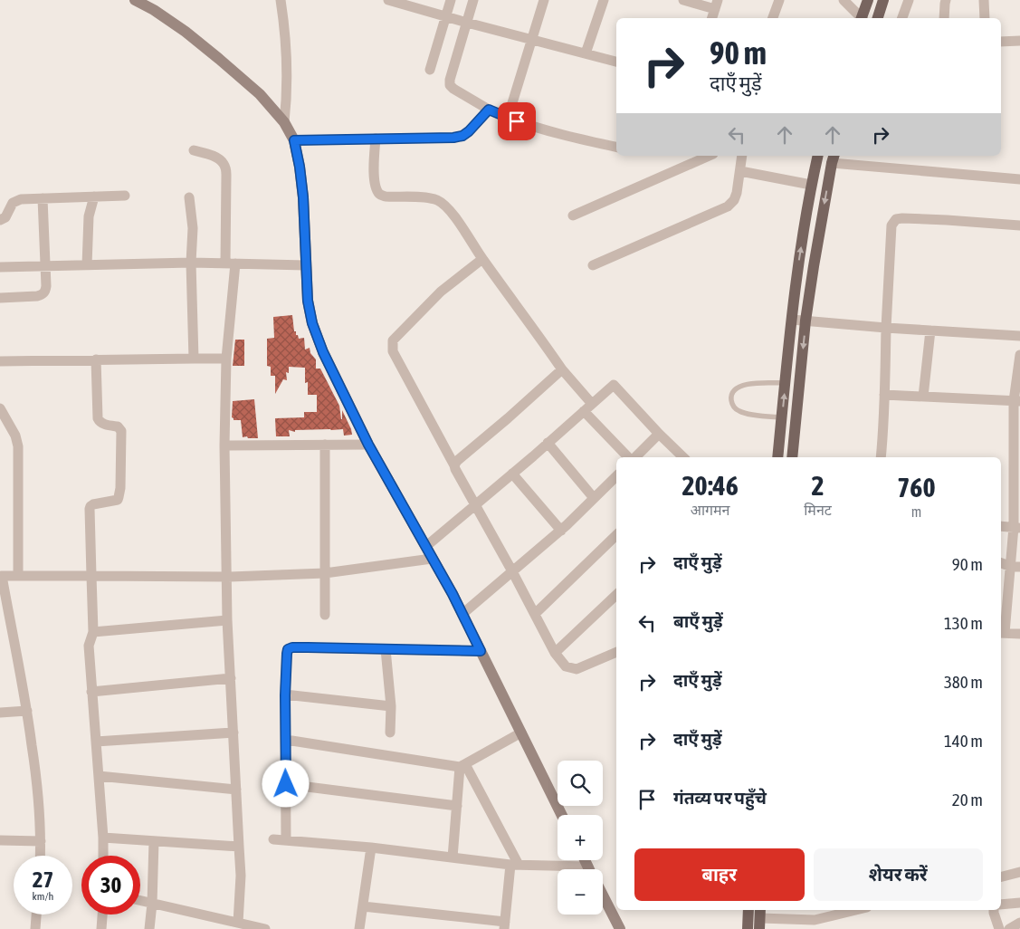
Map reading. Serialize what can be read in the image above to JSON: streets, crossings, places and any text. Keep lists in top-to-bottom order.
{
  "page": {
    "turn": ["90 m", "दाएँ मुड़ें"],
    "eta": [
      "20:46",
      "आगमन",
      "2",
      "मिनट",
      "760",
      "m"
    ],
    "list": [
      {
        "name": "दाएँ मुड़ें",
        "value": "90 m"
      },
      {
        "name": "बाएँ मुड़ें",
        "value": "130 m"
      },
      {
        "name": "दाएँ मुड़ें",
        "value": "380 m"
      },
      {
        "name": "दाएँ मुड़ें",
        "value": "140 m"
      },
      {
        "name": "गंतव्य पर पहुँचे",
        "value": "20 m"
      }
    ],
    "map_buttons": ["+", "−"],
    "buttons": ["बाहर", "शेयर करें"],
    "speed": "27 km/h",
    "limit": "30"
  }
}
